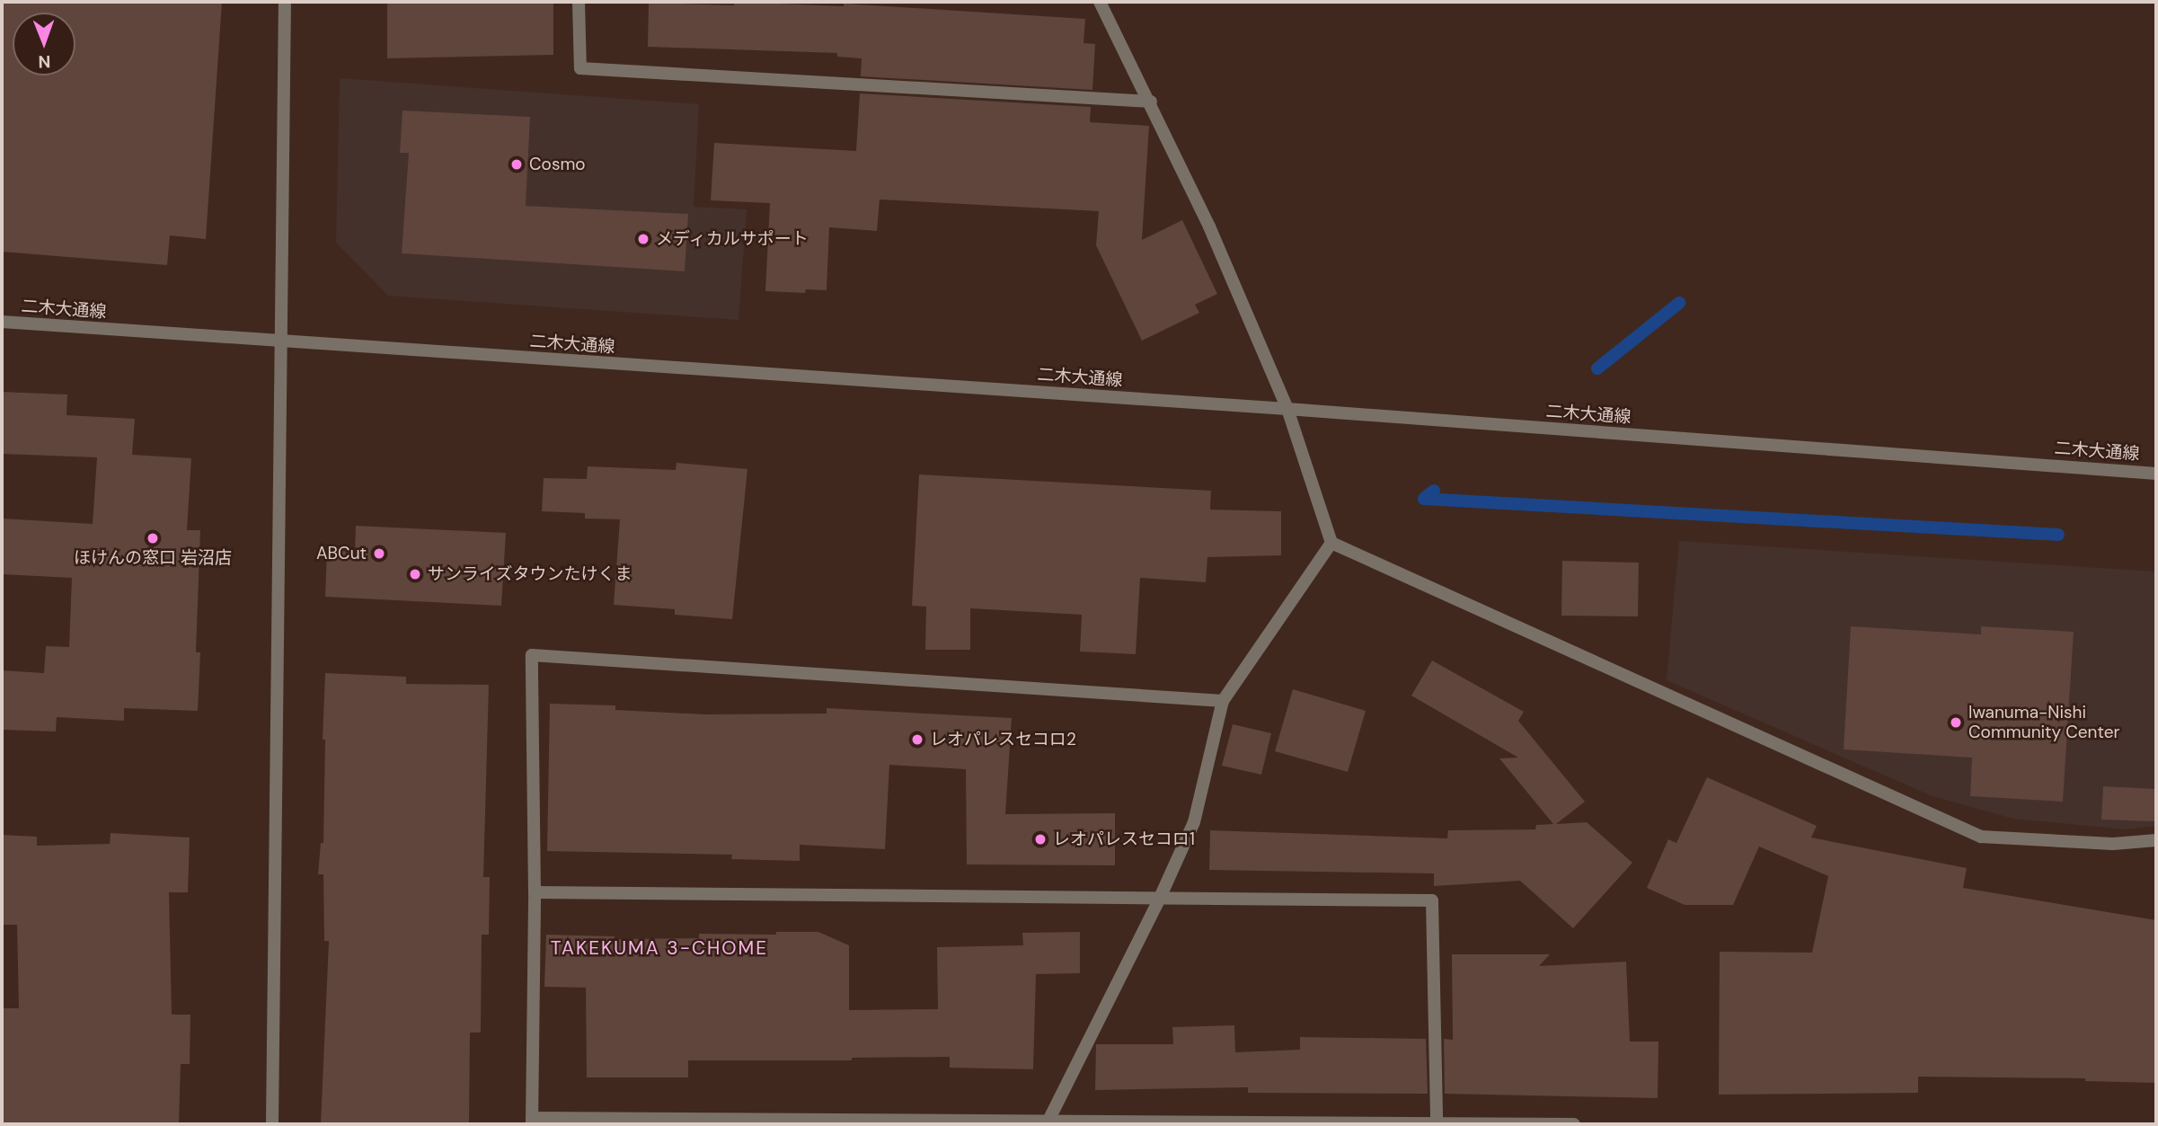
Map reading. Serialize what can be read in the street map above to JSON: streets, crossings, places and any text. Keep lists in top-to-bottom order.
{
  "streets": {
    "street": ["二木大通線"]
  },
  "districts": ["TAKEKUMA 3-CHOME"],
  "places": [
    "Cosmo",
    "メディカルサポート",
    "ほけんの窓口 岩沼店",
    "ABCut",
    "サンライズタウンたけくま",
    "Iwanuma-Nishi Community Center",
    "レオパレスセコロ2",
    "レオパレスセコロ1"
  ],
  "north": "bottom"
}
